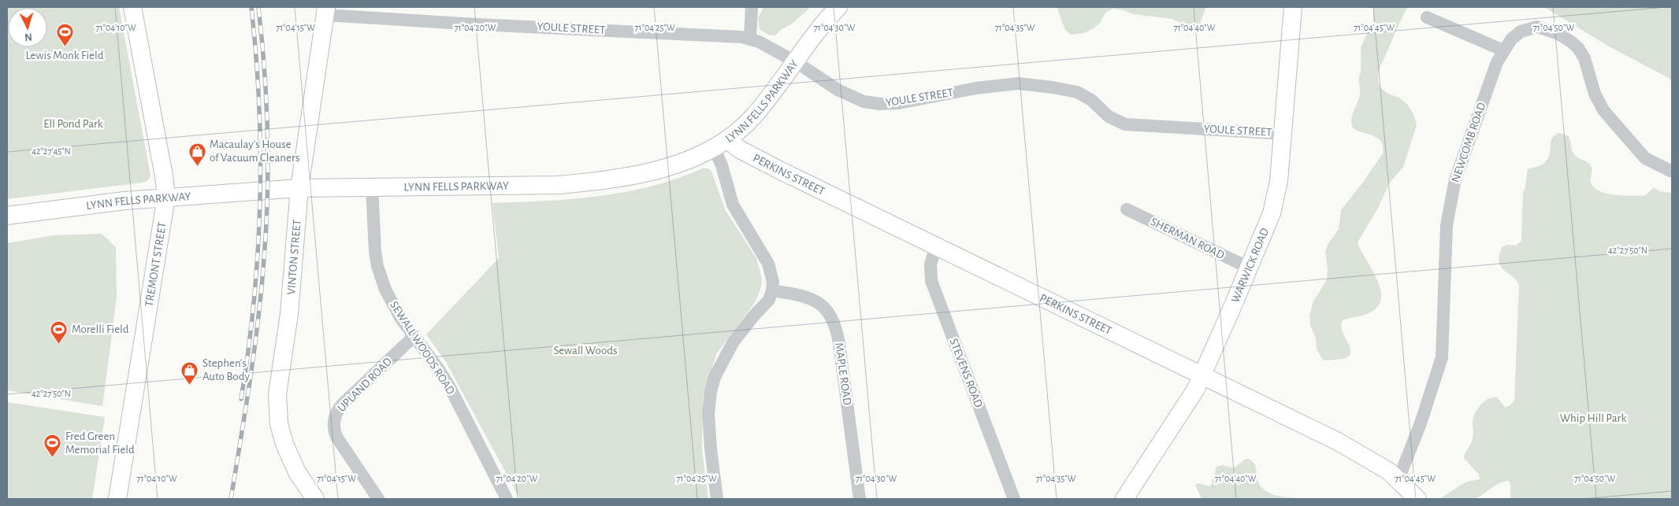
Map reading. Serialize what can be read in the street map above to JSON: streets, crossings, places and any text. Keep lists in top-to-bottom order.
{
  "streets": {
    "street": [
      "YOULE STREET",
      "LYNN FELLS PARKWAY",
      "NEWCOMB ROAD",
      "PERKINS STREET",
      "SHERMAN ROAD",
      "VINTON STREET",
      "TREMONT STREET",
      "WARWICK ROAD",
      "SEWALL WOODS ROAD",
      "STEVENS ROAD",
      "MAPLE ROAD",
      "UPLAND ROAD"
    ]
  },
  "crossings": [
    ["YOULE STREET", "LYNN FELLS PARKWAY"],
    ["YOULE STREET", "VINTON STREET"],
    ["YOULE STREET", "WARWICK ROAD"],
    ["LYNN FELLS PARKWAY", "PERKINS STREET"],
    ["LYNN FELLS PARKWAY", "VINTON STREET"],
    ["LYNN FELLS PARKWAY", "TREMONT STREET"],
    ["LYNN FELLS PARKWAY", "SEWALL WOODS ROAD"],
    ["NEWCOMB ROAD", "PERKINS STREET"],
    ["PERKINS STREET", "WARWICK ROAD"],
    ["PERKINS STREET", "STEVENS ROAD"],
    ["SHERMAN ROAD", "WARWICK ROAD"],
    ["SEWALL WOODS ROAD", "UPLAND ROAD"]
  ],
  "parks": ["Ell Pond Park", "Sewall Woods", "Whip Hill Park"],
  "places": {
    "sports": ["Lewis Monk Field", "Morelli Field", "Fred Green Memorial Field"],
    "shop": ["Macaulay's House of Vacuum Cleaners", "Stephen's Auto Body"]
  },
  "north": "bottom",
  "coordinates": [
    "71°04'10\"W",
    "71°04'15\"W",
    "71°04'20\"W",
    "71°04'25\"W",
    "71°04'30\"W",
    "71°04'35\"W",
    "71°04'40\"W",
    "71°04'45\"W",
    "71°04'50\"W",
    "42°27'45\"N",
    "42°27'50\"N"
  ]
}
